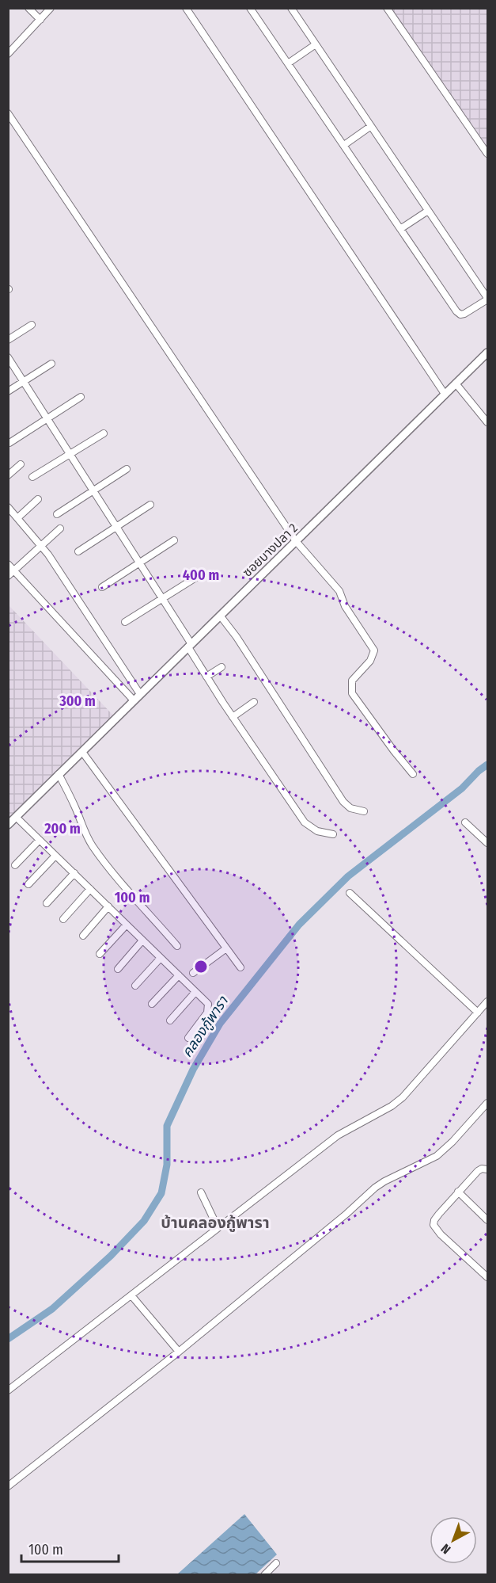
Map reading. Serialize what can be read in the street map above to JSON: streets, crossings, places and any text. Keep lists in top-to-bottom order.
{
  "streets": {
    "street": ["ซอยบางปลา 2"]
  },
  "districts": ["บ้านคลองกู้พารา"],
  "water": ["คลองกู้พารา"],
  "scale_bar": "100 m",
  "north": "bottom left",
  "rings": [
    "400 m",
    "300 m",
    "200 m",
    "100 m"
  ]
}
